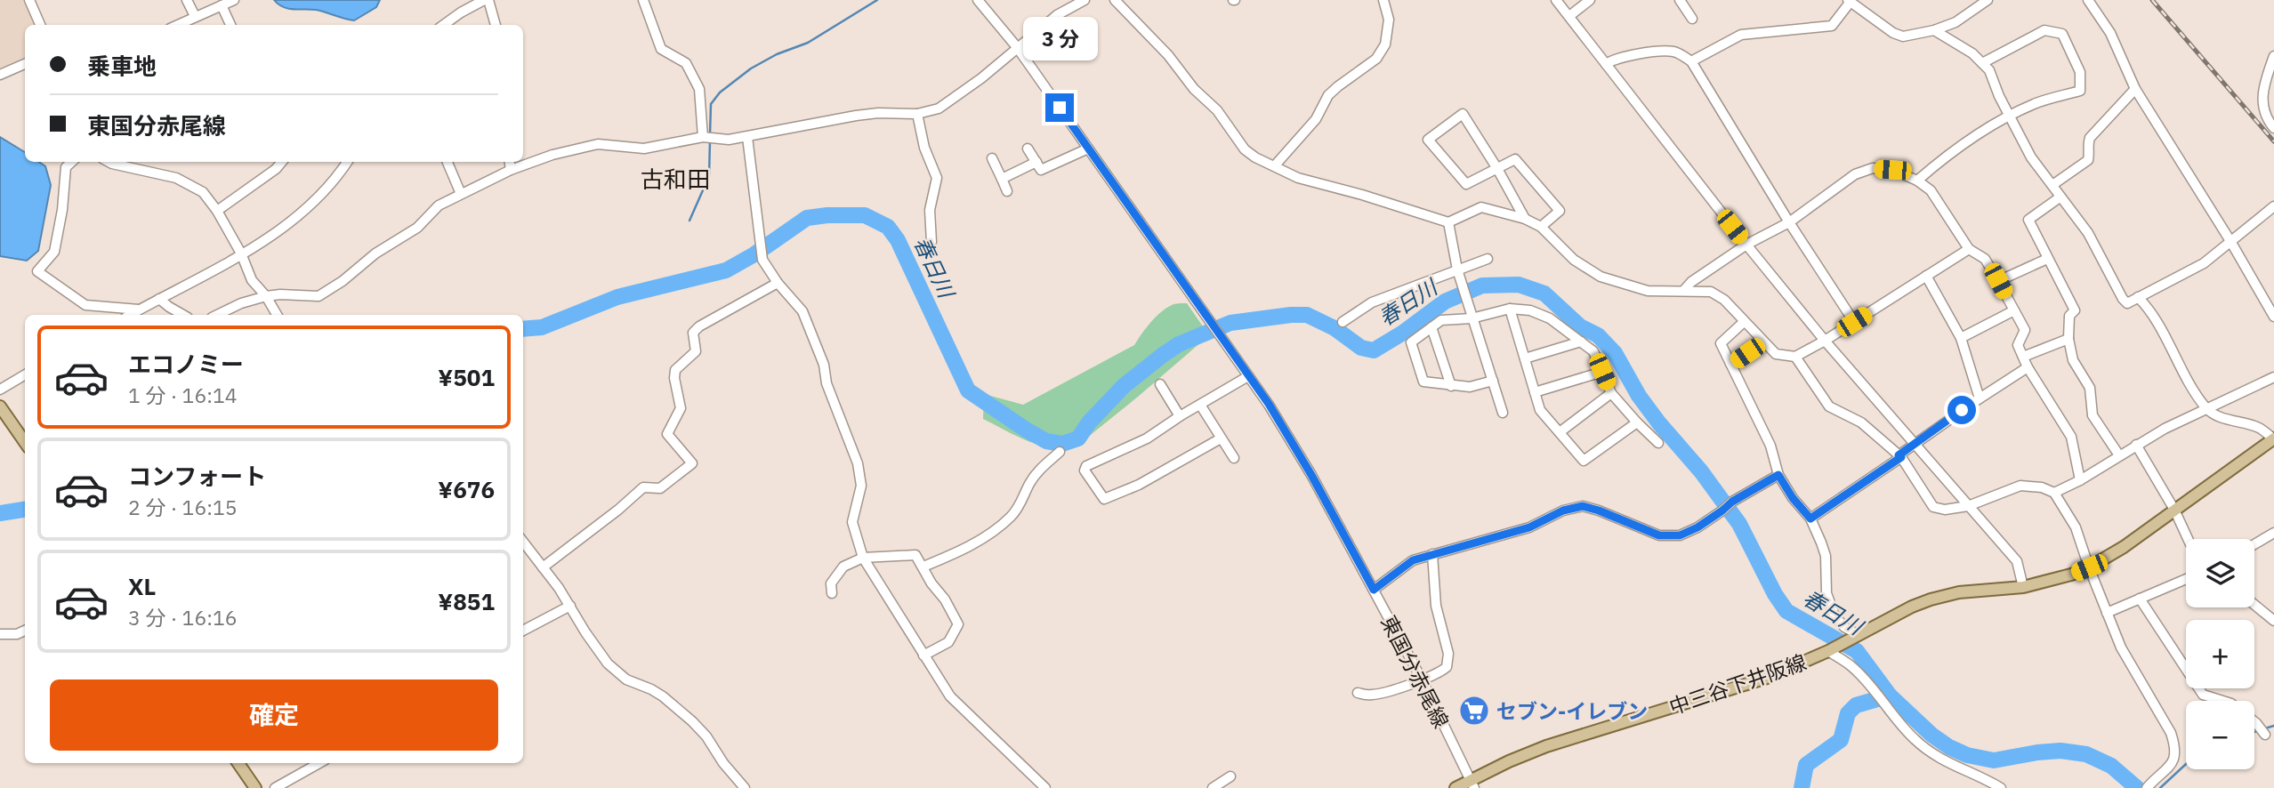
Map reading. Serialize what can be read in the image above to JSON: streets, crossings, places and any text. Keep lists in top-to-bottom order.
{
  "streets": {
    "main road": ["中三谷下井阪線"],
    "street": ["東国分赤尾線"]
  },
  "crossings": [
    ["東国分赤尾線", "中三谷下井阪線"]
  ],
  "districts": ["古和田"],
  "water": ["春日川"],
  "places": {
    "supermarket": ["セブン-イレブン"]
  },
  "page": {
    "bubble": "3 分",
    "banner": ["乗車地", "東国分赤尾線"],
    "list": [
      {
        "name": "エコノミー",
        "note": "1 分 · 16:14",
        "value": "¥501"
      },
      {
        "name": "コンフォート",
        "note": "2 分 · 16:15",
        "value": "¥676"
      },
      {
        "name": "XL",
        "note": "3 分 · 16:16",
        "value": "¥851"
      }
    ],
    "map_buttons": ["+", "−"],
    "buttons": "確定"
  }
}
